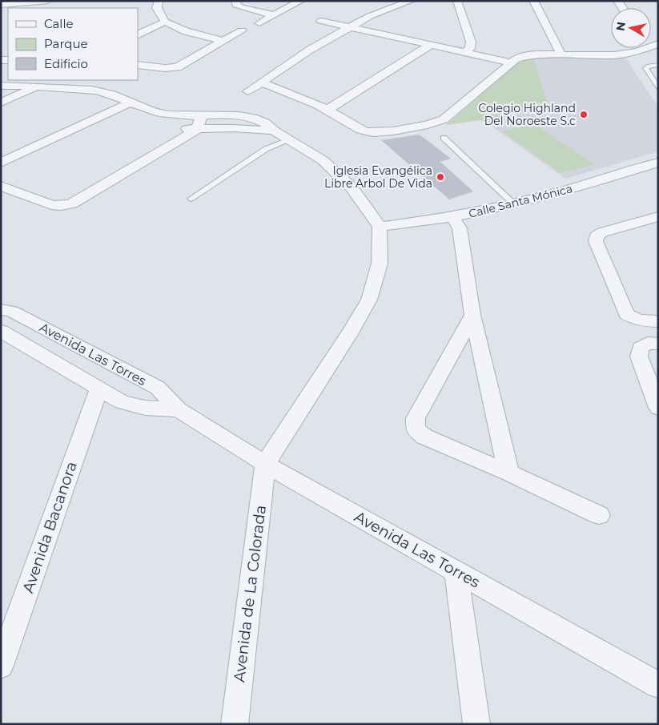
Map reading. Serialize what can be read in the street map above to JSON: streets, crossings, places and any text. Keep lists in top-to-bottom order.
{
  "streets": {
    "street": [
      "Calle Santa Mónica",
      "Avenida Las Torres",
      "Avenida Bacanora",
      "Avenida de La Colorada"
    ]
  },
  "crossings": [
    ["Avenida Las Torres", "Avenida Bacanora"],
    ["Avenida Las Torres", "Avenida de La Colorada"]
  ],
  "places": ["Colegio Highland Del Noroeste S.c", "Iglesia Evangélica Libre Arbol De Vida"],
  "legend": ["Calle", "Parque", "Edificio"],
  "north": "left"
}
